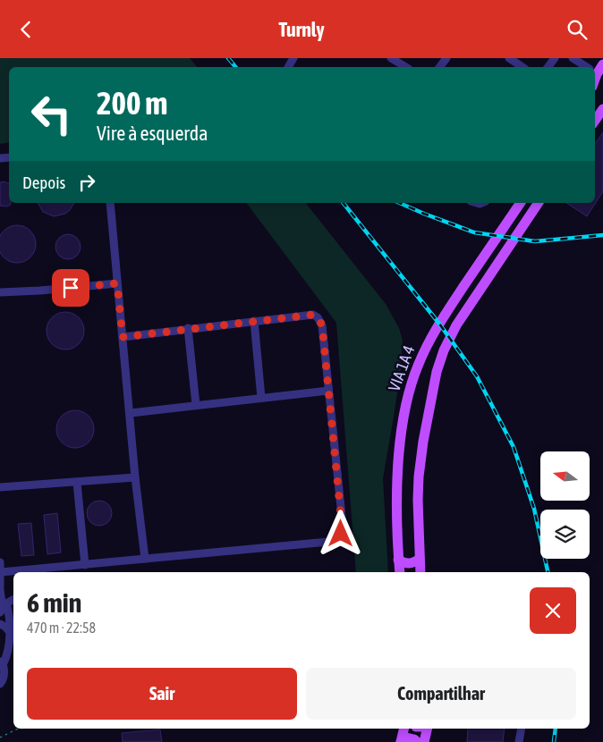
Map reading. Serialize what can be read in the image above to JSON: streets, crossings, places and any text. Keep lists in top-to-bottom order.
{
  "streets": {
    "main road": ["VIA 1A 4"]
  },
  "north": "left",
  "page": {
    "header": "Turnly",
    "turn": ["200 m", "Vire à esquerda"],
    "then": "Depois",
    "heading": ["6 min", "470 m · 22:58"],
    "buttons": ["Sair", "Compartilhar"]
  }
}
